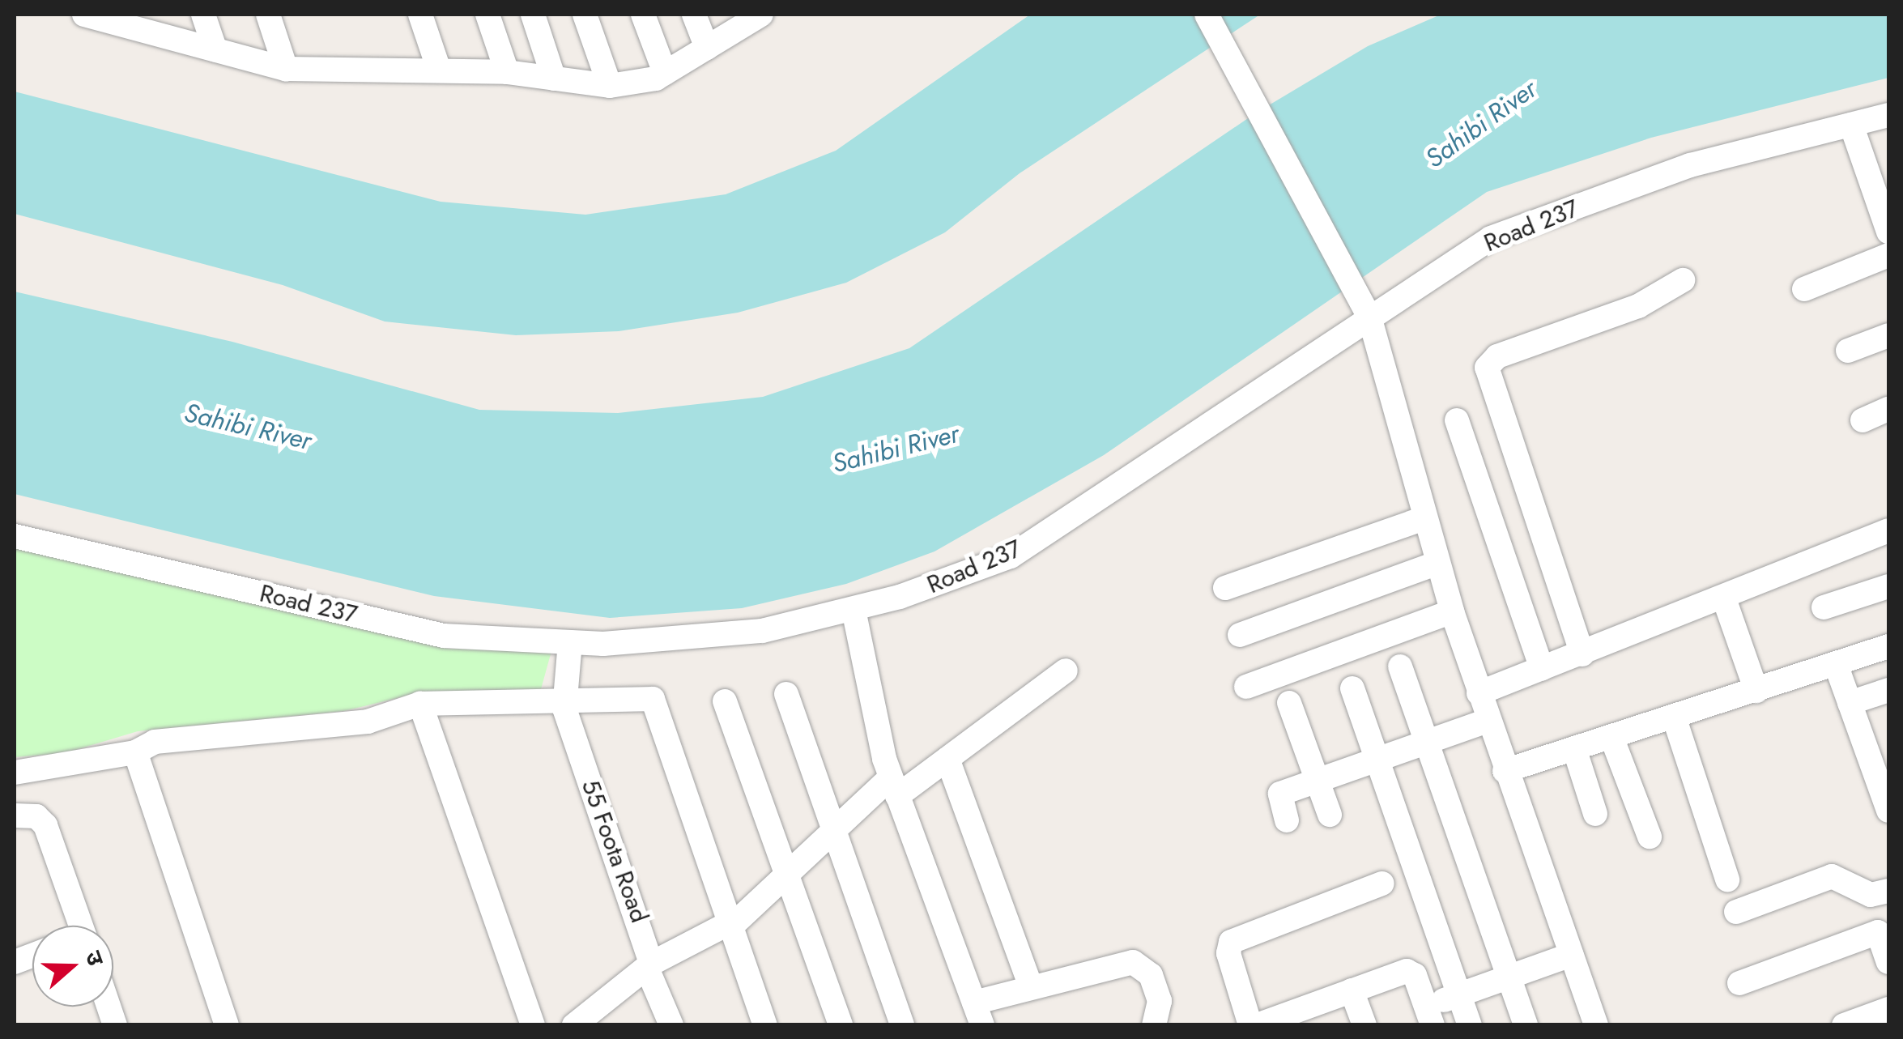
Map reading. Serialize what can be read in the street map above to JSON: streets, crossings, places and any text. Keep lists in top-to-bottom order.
{
  "streets": {
    "street": ["Road 237", "55 Foota Road"]
  },
  "crossings": [
    ["Road 237", "55 Foota Road"]
  ],
  "water": ["Sahibi River"],
  "north": "right"
}
